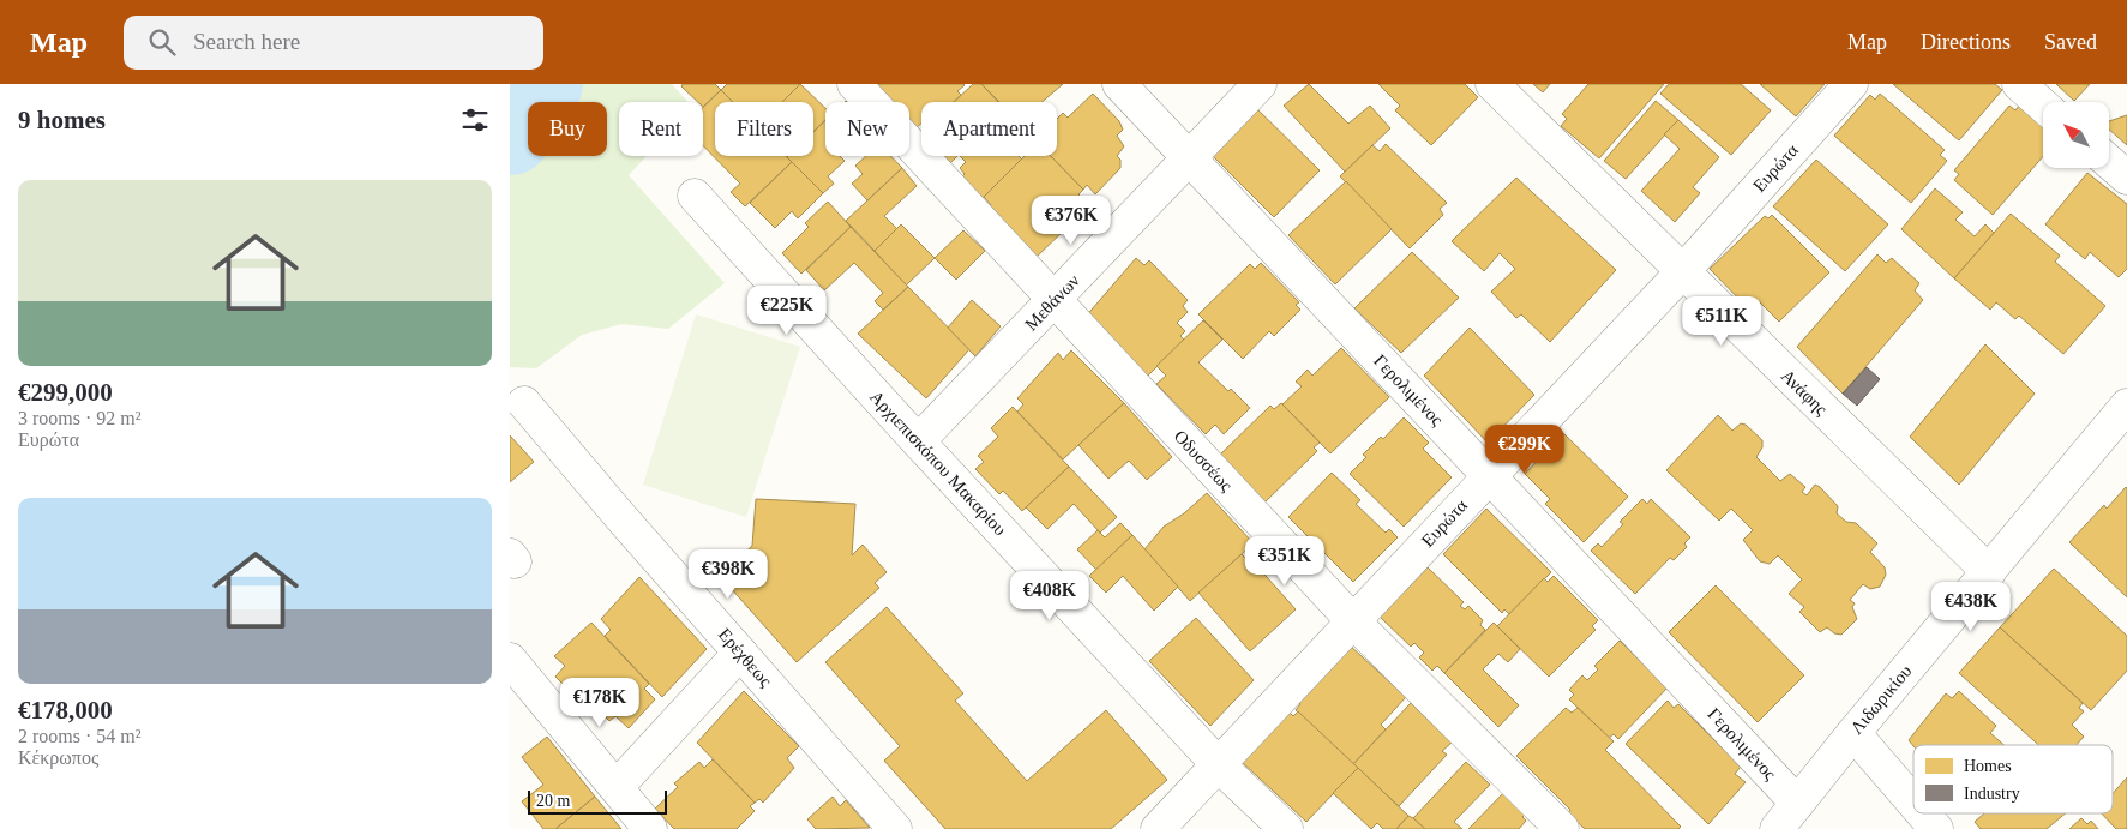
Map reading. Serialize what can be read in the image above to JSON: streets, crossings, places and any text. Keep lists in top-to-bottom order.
{
  "streets": {
    "street": [
      "Ευρώτα",
      "Μεθάνων",
      "Γερολιμένος",
      "Ανάφης",
      "Οδυσσέως",
      "Αρχιεπισκόπου Μακαρίου",
      "Ερέχθεως",
      "Λιδωρικίου"
    ]
  },
  "crossings": [
    ["Ευρώτα", "Γερολιμένος"],
    ["Ευρώτα", "Ανάφης"],
    ["Ευρώτα", "Οδυσσέως"],
    ["Ευρώτα", "Αρχιεπισκόπου Μακαρίου"],
    ["Μεθάνων", "Γερολιμένος"],
    ["Μεθάνων", "Οδυσσέως"],
    ["Μεθάνων", "Αρχιεπισκόπου Μακαρίου"],
    ["Γερολιμένος", "Λιδωρικίου"],
    ["Ανάφης", "Λιδωρικίου"]
  ],
  "legend": ["Homes", "Industry"],
  "scale_bar": "20 m",
  "north": "top left",
  "page": {
    "header": "Map",
    "search": "Search here",
    "nav": ["Map", "Directions", "Saved"],
    "heading": "9 homes",
    "chip": [
      "Buy",
      "Rent",
      "Filters",
      "New",
      "Apartment"
    ],
    "list": [
      {
        "name": "€299,000",
        "note": "3 rooms · 92 m² · Ευρώτα"
      },
      {
        "name": "€178,000",
        "note": "2 rooms · 54 m² · Κέκρωπος"
      }
    ],
    "price": [
      "€376K",
      "€225K",
      "€511K",
      "€299K",
      "€351K",
      "€398K",
      "€408K",
      "€438K",
      "€178K"
    ],
    "scale": "20 m"
  }
}
